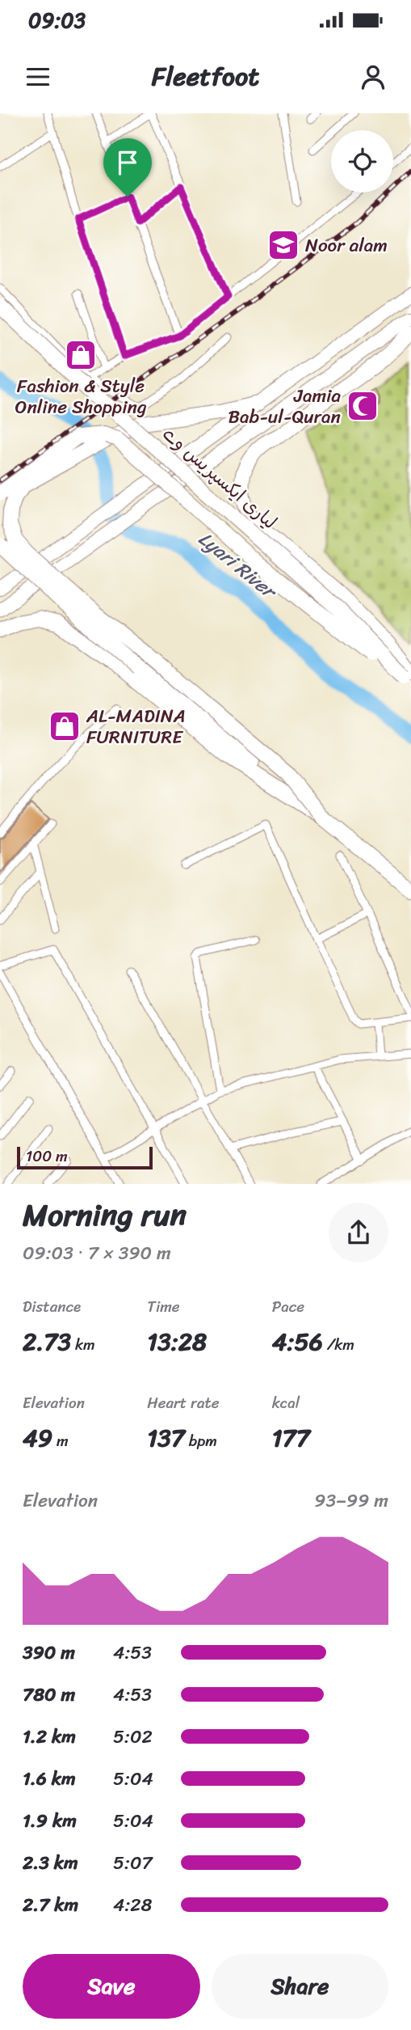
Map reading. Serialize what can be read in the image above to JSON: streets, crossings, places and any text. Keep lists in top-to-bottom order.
{
  "streets": {
    "highway": ["لیاری ایکسپریس وے"]
  },
  "water": ["Lyari River"],
  "places": {
    "school or university": ["Noor alam"],
    "shop": ["Fashion & Style Online Shopping", "AL-MADINA FURNITURE"],
    "mosque": ["Jamia Bab-ul-Quran"]
  },
  "scale_bar": "100 m",
  "page": {
    "status": "09:03",
    "header": "Fleetfoot",
    "scale": "100 m",
    "heading": ["Morning run", "09:03 · 7 × 390 m"],
    "stats": [
      ["Distance", "2.73 km"],
      ["Time", "13:28"],
      ["Pace", "4:56 /km"],
      ["Elevation", "49 m"],
      ["Heart rate", "137 bpm"],
      ["kcal", "177"]
    ],
    "chart": ["Elevation", "93–99 m"],
    "list": [
      {
        "name": "390 m",
        "note": "4:53"
      },
      {
        "name": "780 m",
        "note": "4:53"
      },
      {
        "name": "1.2 km",
        "note": "5:02"
      },
      {
        "name": "1.6 km",
        "note": "5:04"
      },
      {
        "name": "1.9 km",
        "note": "5:04"
      },
      {
        "name": "2.3 km",
        "note": "5:07"
      },
      {
        "name": "2.7 km",
        "note": "4:28"
      }
    ],
    "buttons": ["Save", "Share"]
  }
}
